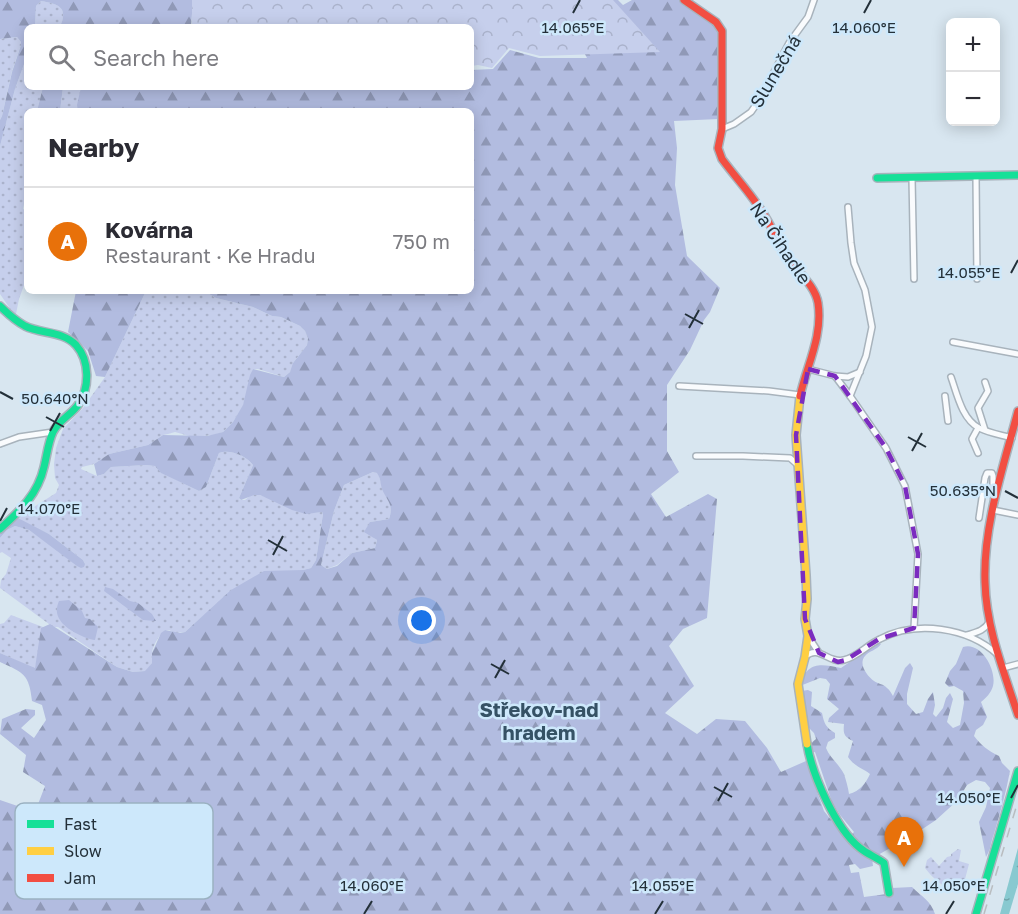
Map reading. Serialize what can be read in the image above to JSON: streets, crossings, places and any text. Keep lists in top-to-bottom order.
{
  "streets": {
    "street": ["Slunečná", "Na Čihadle"]
  },
  "crossings": [
    ["Slunečná", "Na Čihadle"]
  ],
  "districts": ["Střekov-nad hradem"],
  "legend": ["Fast", "Slow", "Jam"],
  "page": {
    "map_buttons": ["+", "−"],
    "search": "Search here",
    "heading": "Nearby",
    "list": [
      {
        "mark": "A",
        "name": "Kovárna",
        "note": "Restaurant · Ke Hradu",
        "value": "750 m"
      }
    ],
    "pins": "A"
  },
  "coordinates": [
    "14.065°E",
    "14.060°E",
    "14.055°E",
    "50.640°N",
    "50.635°N",
    "14.070°E",
    "14.050°E"
  ]
}
